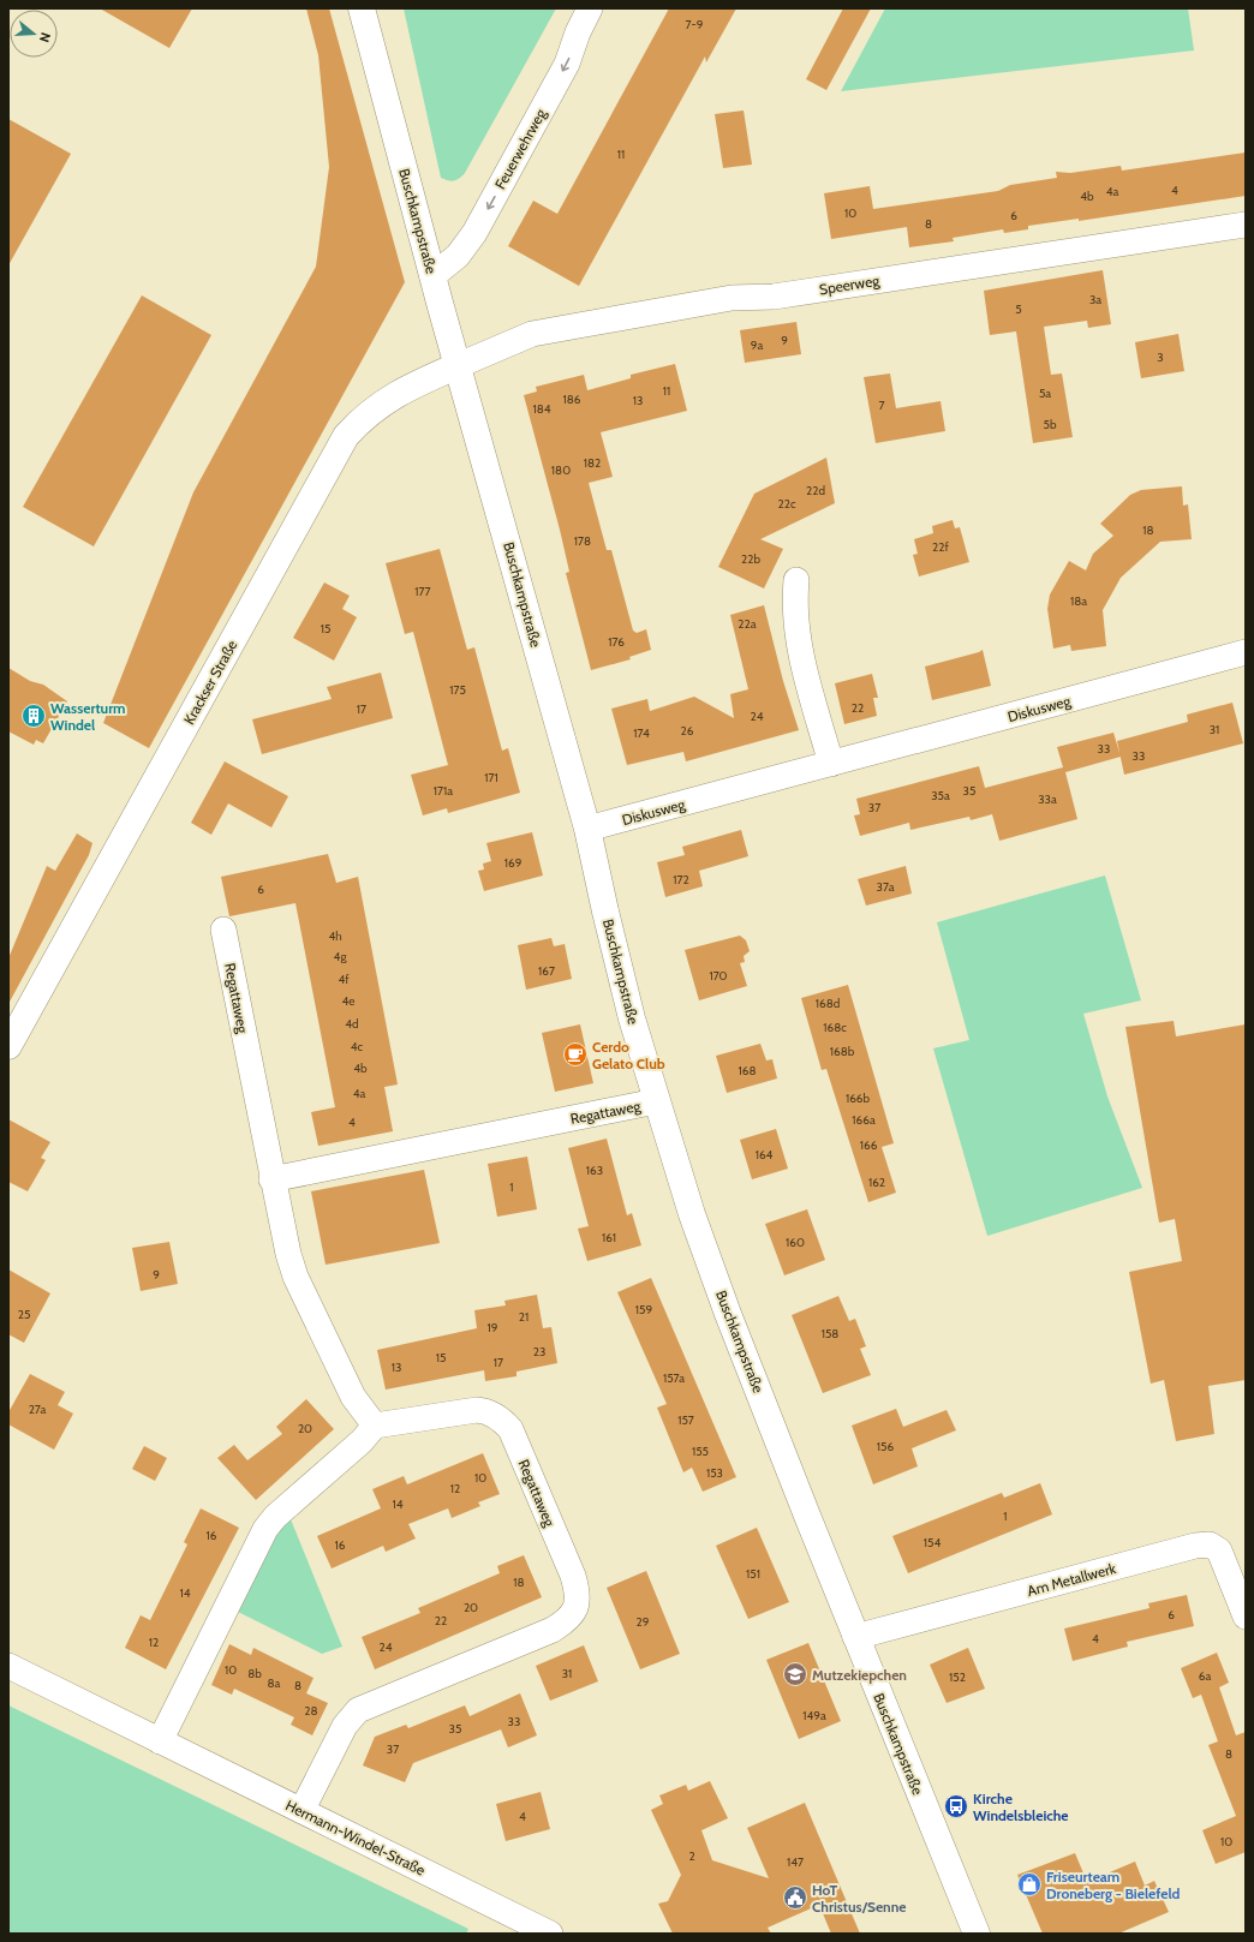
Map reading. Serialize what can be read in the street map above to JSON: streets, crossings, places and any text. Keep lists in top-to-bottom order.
{
  "streets": {
    "main road": ["Buschkampstraße", "Krackser Straße"],
    "street": [
      "Feuerwehrweg",
      "Speerweg",
      "Diskusweg",
      "Regattaweg",
      "Am Metallwerk",
      "Hermann-Windel-Straße"
    ]
  },
  "crossings": [
    ["Feuerwehrweg", "Buschkampstraße"],
    ["Buschkampstraße", "Speerweg"],
    ["Buschkampstraße", "Krackser Straße"],
    ["Buschkampstraße", "Diskusweg"],
    ["Buschkampstraße", "Regattaweg"],
    ["Buschkampstraße", "Am Metallwerk"],
    ["Speerweg", "Krackser Straße"],
    ["Regattaweg", "Hermann-Windel-Straße"]
  ],
  "one_way": ["Feuerwehrweg"],
  "places": {
    "building": ["Wasserturm Windel"],
    "cafe": ["Cerdo Gelato Club"],
    "school or university": ["Mutzekiepchen"],
    "bus stop": ["Kirche Windelsbleiche"],
    "shop": ["Friseurteam Droneberg - Bielefeld"],
    "public building": ["HoT Christus/Senne"]
  },
  "house_numbers": [
    "7-9",
    "11",
    "4",
    "4a",
    "4b",
    "10",
    "6",
    "8",
    "3a",
    "5",
    "9",
    "9a",
    "3",
    "11",
    "5a",
    "186",
    "13",
    "7",
    "184",
    "5b",
    "182",
    "180",
    "22d",
    "22c",
    "18",
    "178",
    "22f",
    "22b",
    "177",
    "18a",
    "22a",
    "15",
    "176",
    "175",
    "22",
    "17",
    "24",
    "31",
    "26",
    "174",
    "33",
    "33",
    "171",
    "171a",
    "35",
    "35a",
    "33a",
    "37",
    "169",
    "172",
    "37a",
    "6",
    "4h",
    "4g",
    "167",
    "170",
    "4f",
    "4e",
    "168d",
    "4d",
    "168c",
    "4c",
    "168b",
    "4b",
    "168",
    "4a",
    "166b",
    "166a",
    "4",
    "166",
    "164",
    "163",
    "162",
    "1",
    "161",
    "160",
    "9",
    "159",
    "25",
    "21",
    "19",
    "158",
    "23",
    "15",
    "17",
    "13",
    "157a",
    "27a",
    "157",
    "20",
    "156",
    "155",
    "153",
    "10",
    "12",
    "14",
    "1",
    "16",
    "154",
    "16",
    "151",
    "18",
    "14",
    "20",
    "6",
    "22",
    "29",
    "4",
    "12",
    "24",
    "10",
    "8b",
    "31",
    "6a",
    "152",
    "8a",
    "8",
    "28",
    "149a",
    "33",
    "35",
    "37",
    "8",
    "4",
    "10",
    "2",
    "147"
  ],
  "north": "right"
}
